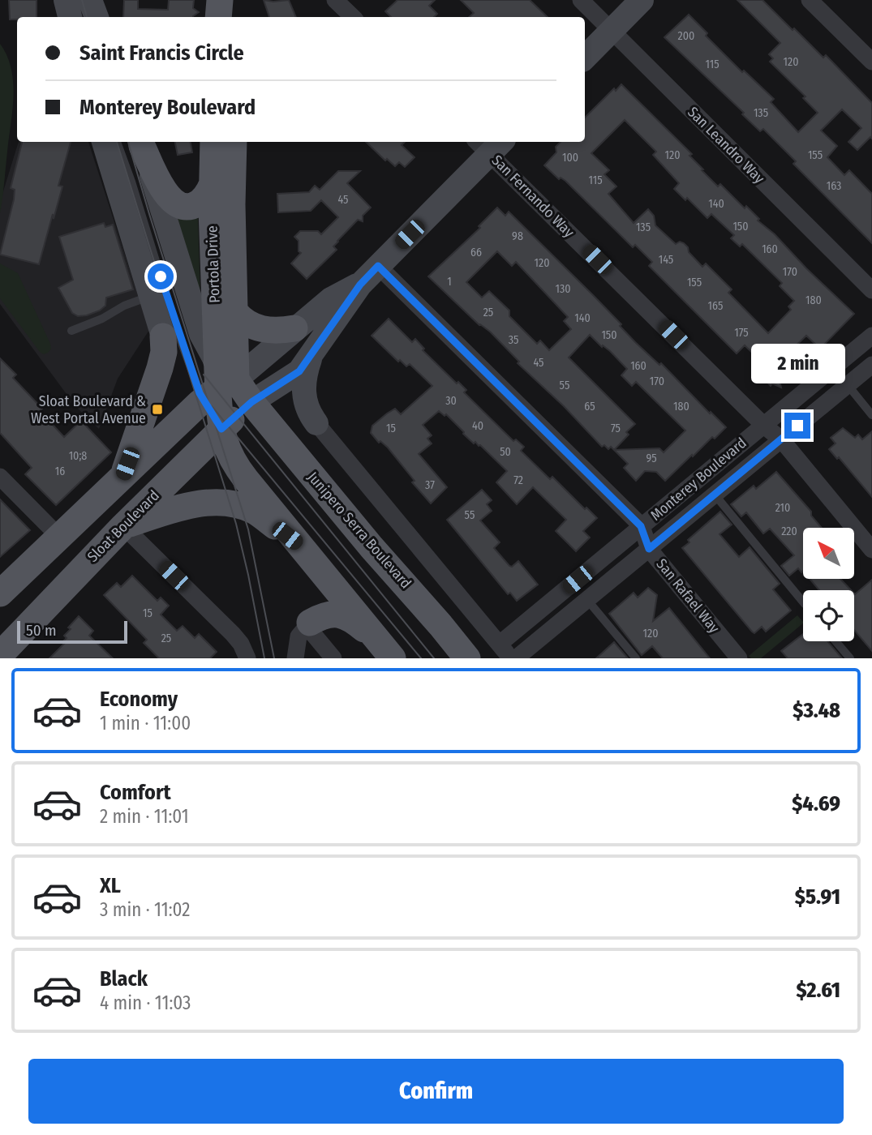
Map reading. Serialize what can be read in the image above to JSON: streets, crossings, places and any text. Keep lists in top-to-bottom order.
{
  "streets": {
    "main road": ["Portola Drive", "Sloat Boulevard", "Junipero Serra Boulevard"],
    "street": [
      "San Leandro Way",
      "San Fernando Way",
      "Monterey Boulevard",
      "San Rafael Way"
    ]
  },
  "crossings": [
    ["San Fernando Way", "Monterey Boulevard"],
    ["Portola Drive", "Sloat Boulevard"],
    ["Portola Drive", "Junipero Serra Boulevard"],
    ["Monterey Boulevard", "San Rafael Way"],
    ["Sloat Boulevard", "Junipero Serra Boulevard"]
  ],
  "places": {
    "transit": ["Sloat Boulevard & West Portal Avenue"]
  },
  "house_numbers": [
    "200",
    "120",
    "115",
    "135",
    "120",
    "155",
    "100",
    "115",
    "163",
    "45",
    "140",
    "150",
    "135",
    "98",
    "160",
    "66",
    "145",
    "120",
    "170",
    "1",
    "155",
    "130",
    "180",
    "165",
    "25",
    "140",
    "175",
    "150",
    "35",
    "45",
    "160",
    "170",
    "55",
    "30",
    "65",
    "180",
    "40",
    "15",
    "75",
    "50",
    "10;8",
    "95",
    "16",
    "72",
    "37",
    "210",
    "55",
    "220",
    "15",
    "120",
    "25"
  ],
  "scale_bar": "50 m",
  "north": "top left",
  "page": {
    "banner": ["Saint Francis Circle", "Monterey Boulevard"],
    "bubble": "2 min",
    "scale": "50 m",
    "list": [
      {
        "name": "Economy",
        "note": "1 min · 11:00",
        "value": "$3.48"
      },
      {
        "name": "Comfort",
        "note": "2 min · 11:01",
        "value": "$4.69"
      },
      {
        "name": "XL",
        "note": "3 min · 11:02",
        "value": "$5.91"
      },
      {
        "name": "Black",
        "note": "4 min · 11:03",
        "value": "$2.61"
      }
    ],
    "buttons": "Confirm"
  }
}
